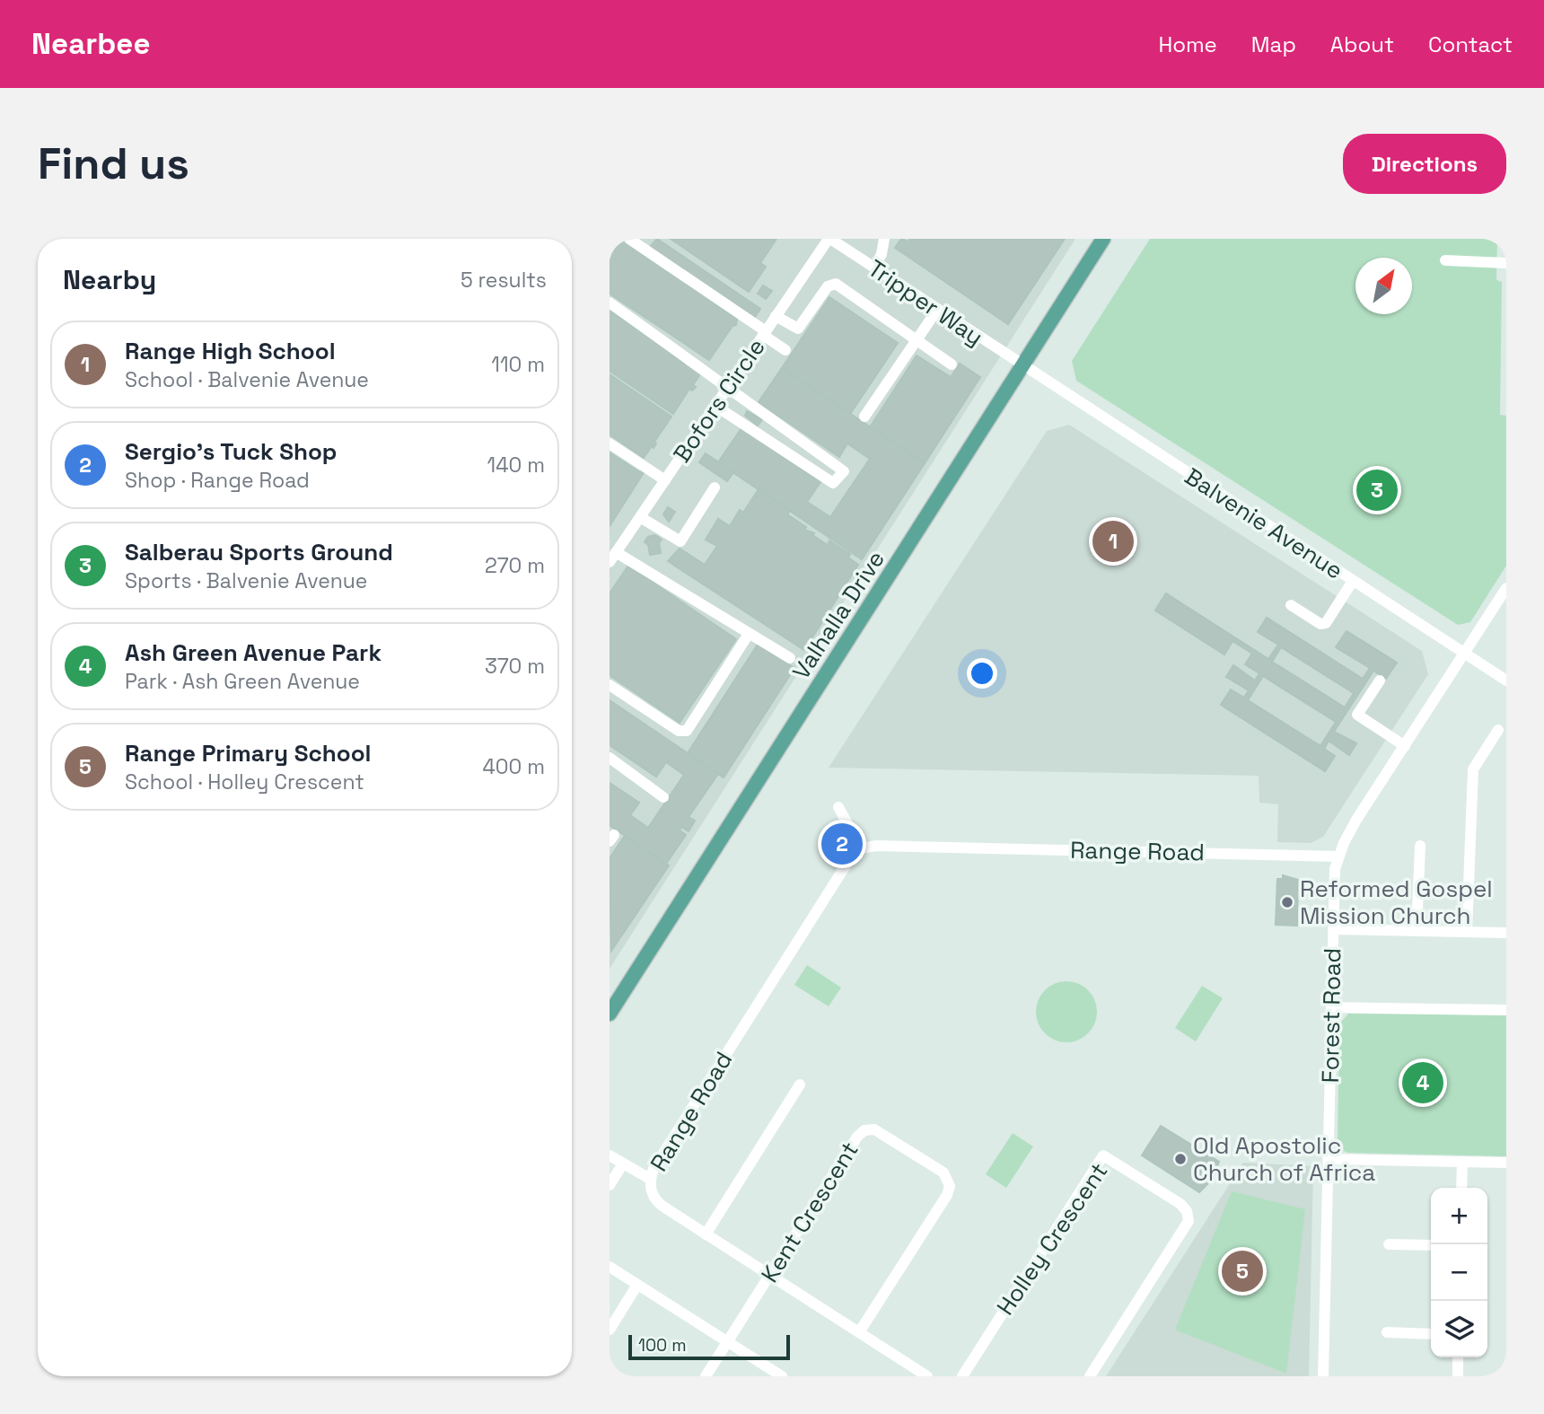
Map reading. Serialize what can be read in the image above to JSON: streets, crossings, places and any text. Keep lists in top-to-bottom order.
{
  "streets": {
    "main road": ["Valhalla Drive"],
    "street": [
      "Tripper Way",
      "Bofors Circle",
      "Balvenie Avenue",
      "Range Road",
      "Forest Road",
      "Kent Crescent",
      "Holley Crescent"
    ]
  },
  "crossings": [
    ["Tripper Way", "Bofors Circle"],
    ["Tripper Way", "Balvenie Avenue"],
    ["Tripper Way", "Valhalla Drive"],
    ["Balvenie Avenue", "Valhalla Drive"],
    ["Balvenie Avenue", "Forest Road"],
    ["Range Road", "Forest Road"],
    ["Range Road", "Kent Crescent"]
  ],
  "places": ["Reformed Gospel Mission Church", "Old Apostolic Church of Africa"],
  "scale_bar": "100 m",
  "north": "top right",
  "page": {
    "header": "Nearbee",
    "nav": [
      "Home",
      "Map",
      "About",
      "Contact"
    ],
    "buttons": "Directions",
    "title": "Find us",
    "heading": ["Nearby", "5 results"],
    "list": [
      {
        "mark": "1",
        "name": "Range High School",
        "note": "School · Balvenie Avenue",
        "value": "110 m"
      },
      {
        "mark": "2",
        "name": "Sergio's Tuck Shop",
        "note": "Shop · Range Road",
        "value": "140 m"
      },
      {
        "mark": "3",
        "name": "Salberau Sports Ground",
        "note": "Sports · Balvenie Avenue",
        "value": "270 m"
      },
      {
        "mark": "4",
        "name": "Ash Green Avenue Park",
        "note": "Park · Ash Green Avenue",
        "value": "370 m"
      },
      {
        "mark": "5",
        "name": "Range Primary School",
        "note": "School · Holley Crescent",
        "value": "400 m"
      }
    ],
    "pins": [
      "3",
      "1",
      "2",
      "4",
      "5"
    ],
    "map_buttons": ["+", "−"],
    "scale": "100 m"
  }
}
